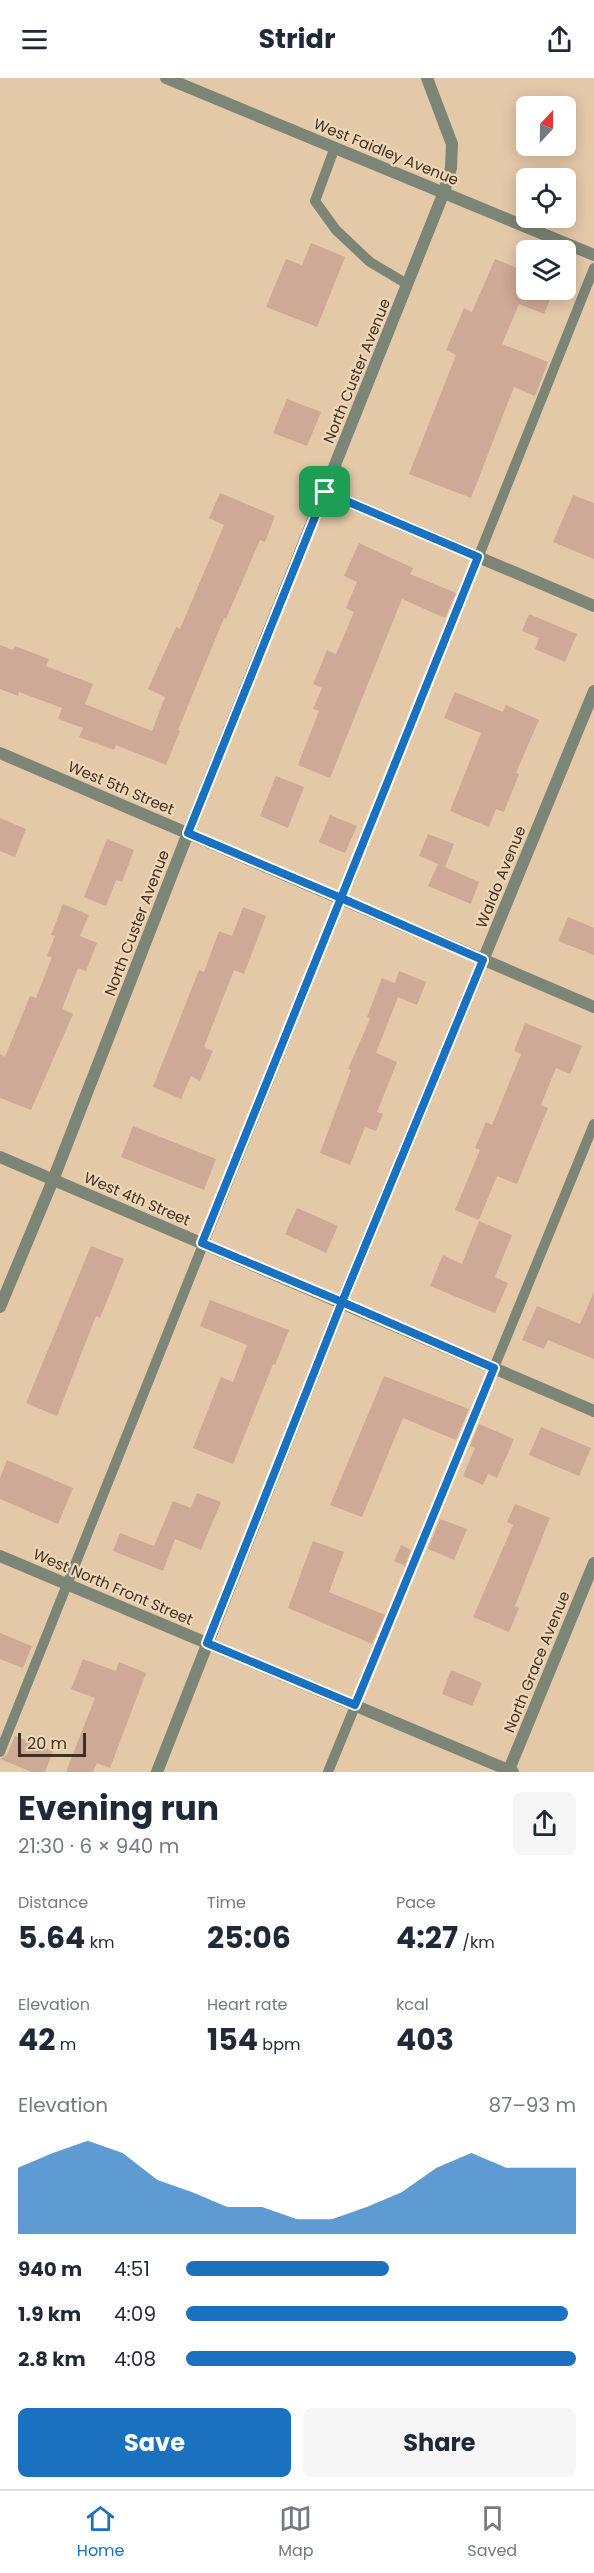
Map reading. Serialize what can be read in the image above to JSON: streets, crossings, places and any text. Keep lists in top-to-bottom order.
{
  "streets": {
    "street": [
      "West Faidley Avenue",
      "North Custer Avenue",
      "West 5th Street",
      "Waldo Avenue",
      "West 4th Street",
      "West North Front Street",
      "North Grace Avenue"
    ]
  },
  "crossings": [
    ["West Faidley Avenue", "North Custer Avenue"],
    ["North Custer Avenue", "West 5th Street"],
    ["North Custer Avenue", "West 4th Street"],
    ["West 5th Street", "Waldo Avenue"],
    ["Waldo Avenue", "West 4th Street"],
    ["Waldo Avenue", "West North Front Street"],
    ["West North Front Street", "North Grace Avenue"]
  ],
  "scale_bar": "20 m",
  "north": "top",
  "page": {
    "header": "Stridr",
    "scale": "20 m",
    "heading": ["Evening run", "21:30 · 6 × 940 m"],
    "stats": [
      ["Distance", "5.64 km"],
      ["Time", "25:06"],
      ["Pace", "4:27 /km"],
      ["Elevation", "42 m"],
      ["Heart rate", "154 bpm"],
      ["kcal", "403"]
    ],
    "chart": ["Elevation", "87–93 m"],
    "list": [
      {
        "name": "940 m",
        "note": "4:51"
      },
      {
        "name": "1.9 km",
        "note": "4:09"
      },
      {
        "name": "2.8 km",
        "note": "4:08"
      }
    ],
    "buttons": ["Save", "Share"],
    "tabs": ["Home", "Map", "Saved"]
  }
}
